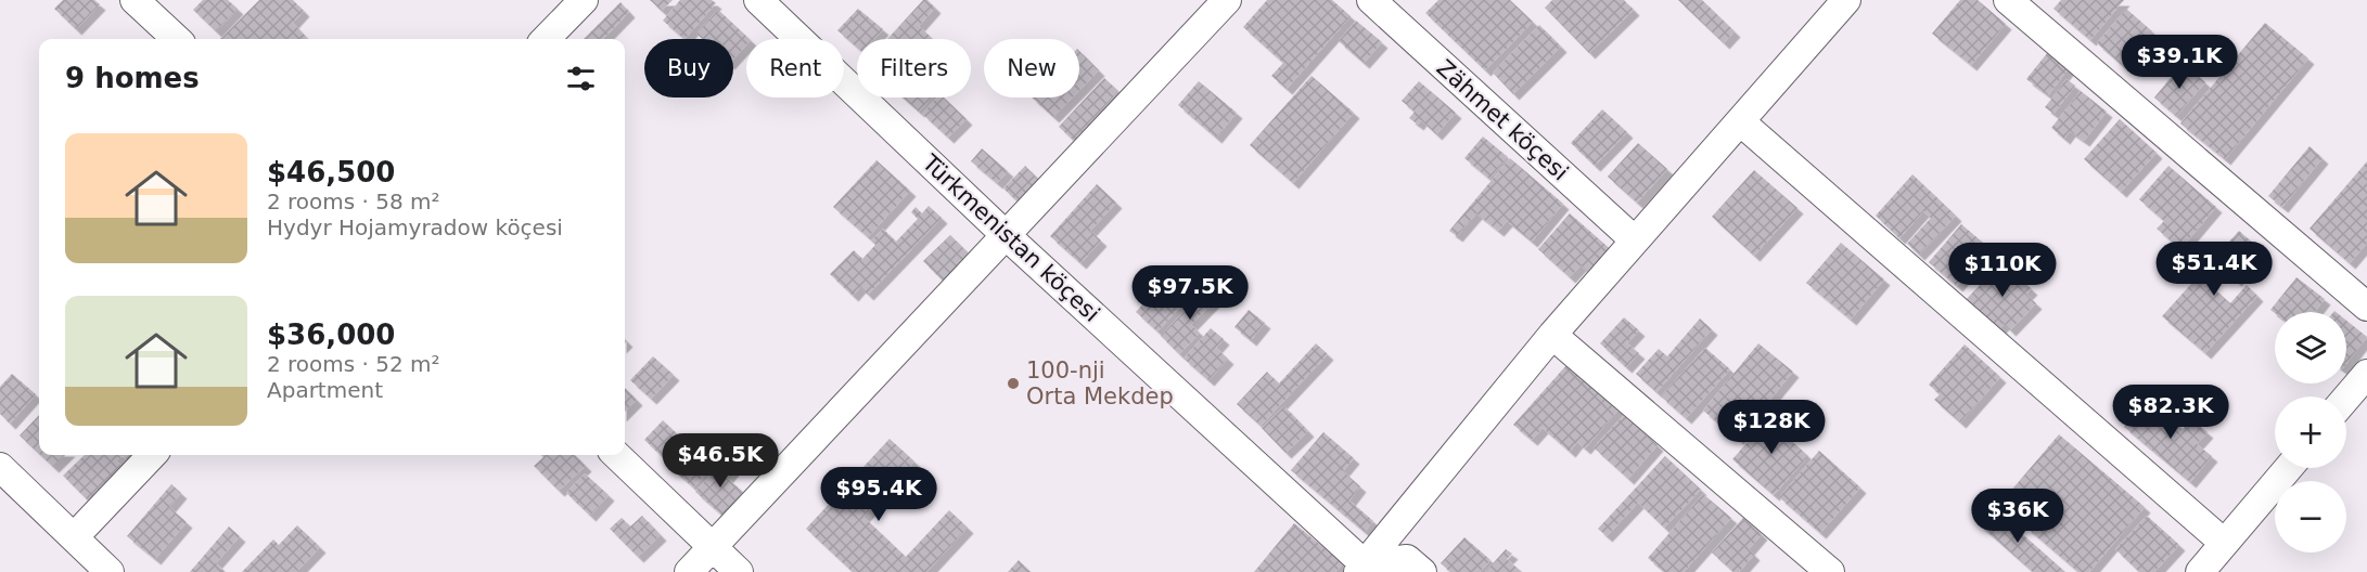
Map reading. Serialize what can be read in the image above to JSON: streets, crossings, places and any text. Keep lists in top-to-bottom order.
{
  "streets": {
    "street": ["Zähmet köçesi", "Türkmenistan köçesi"]
  },
  "places": ["100-nji Orta Mekdep"],
  "page": {
    "price": [
      "$39.1K",
      "$51.4K",
      "$110K",
      "$97.5K",
      "$82.3K",
      "$128K",
      "$46.5K",
      "$95.4K",
      "$36K"
    ],
    "chip": [
      "Buy",
      "Rent",
      "Filters",
      "New"
    ],
    "heading": "9 homes",
    "list": [
      {
        "name": "$46,500",
        "note": "2 rooms · 58 m² · Hydyr Hojamyradow köçesi"
      },
      {
        "name": "$36,000",
        "note": "2 rooms · 52 m² · Apartment"
      }
    ],
    "map_buttons": ["+", "−"]
  }
}
